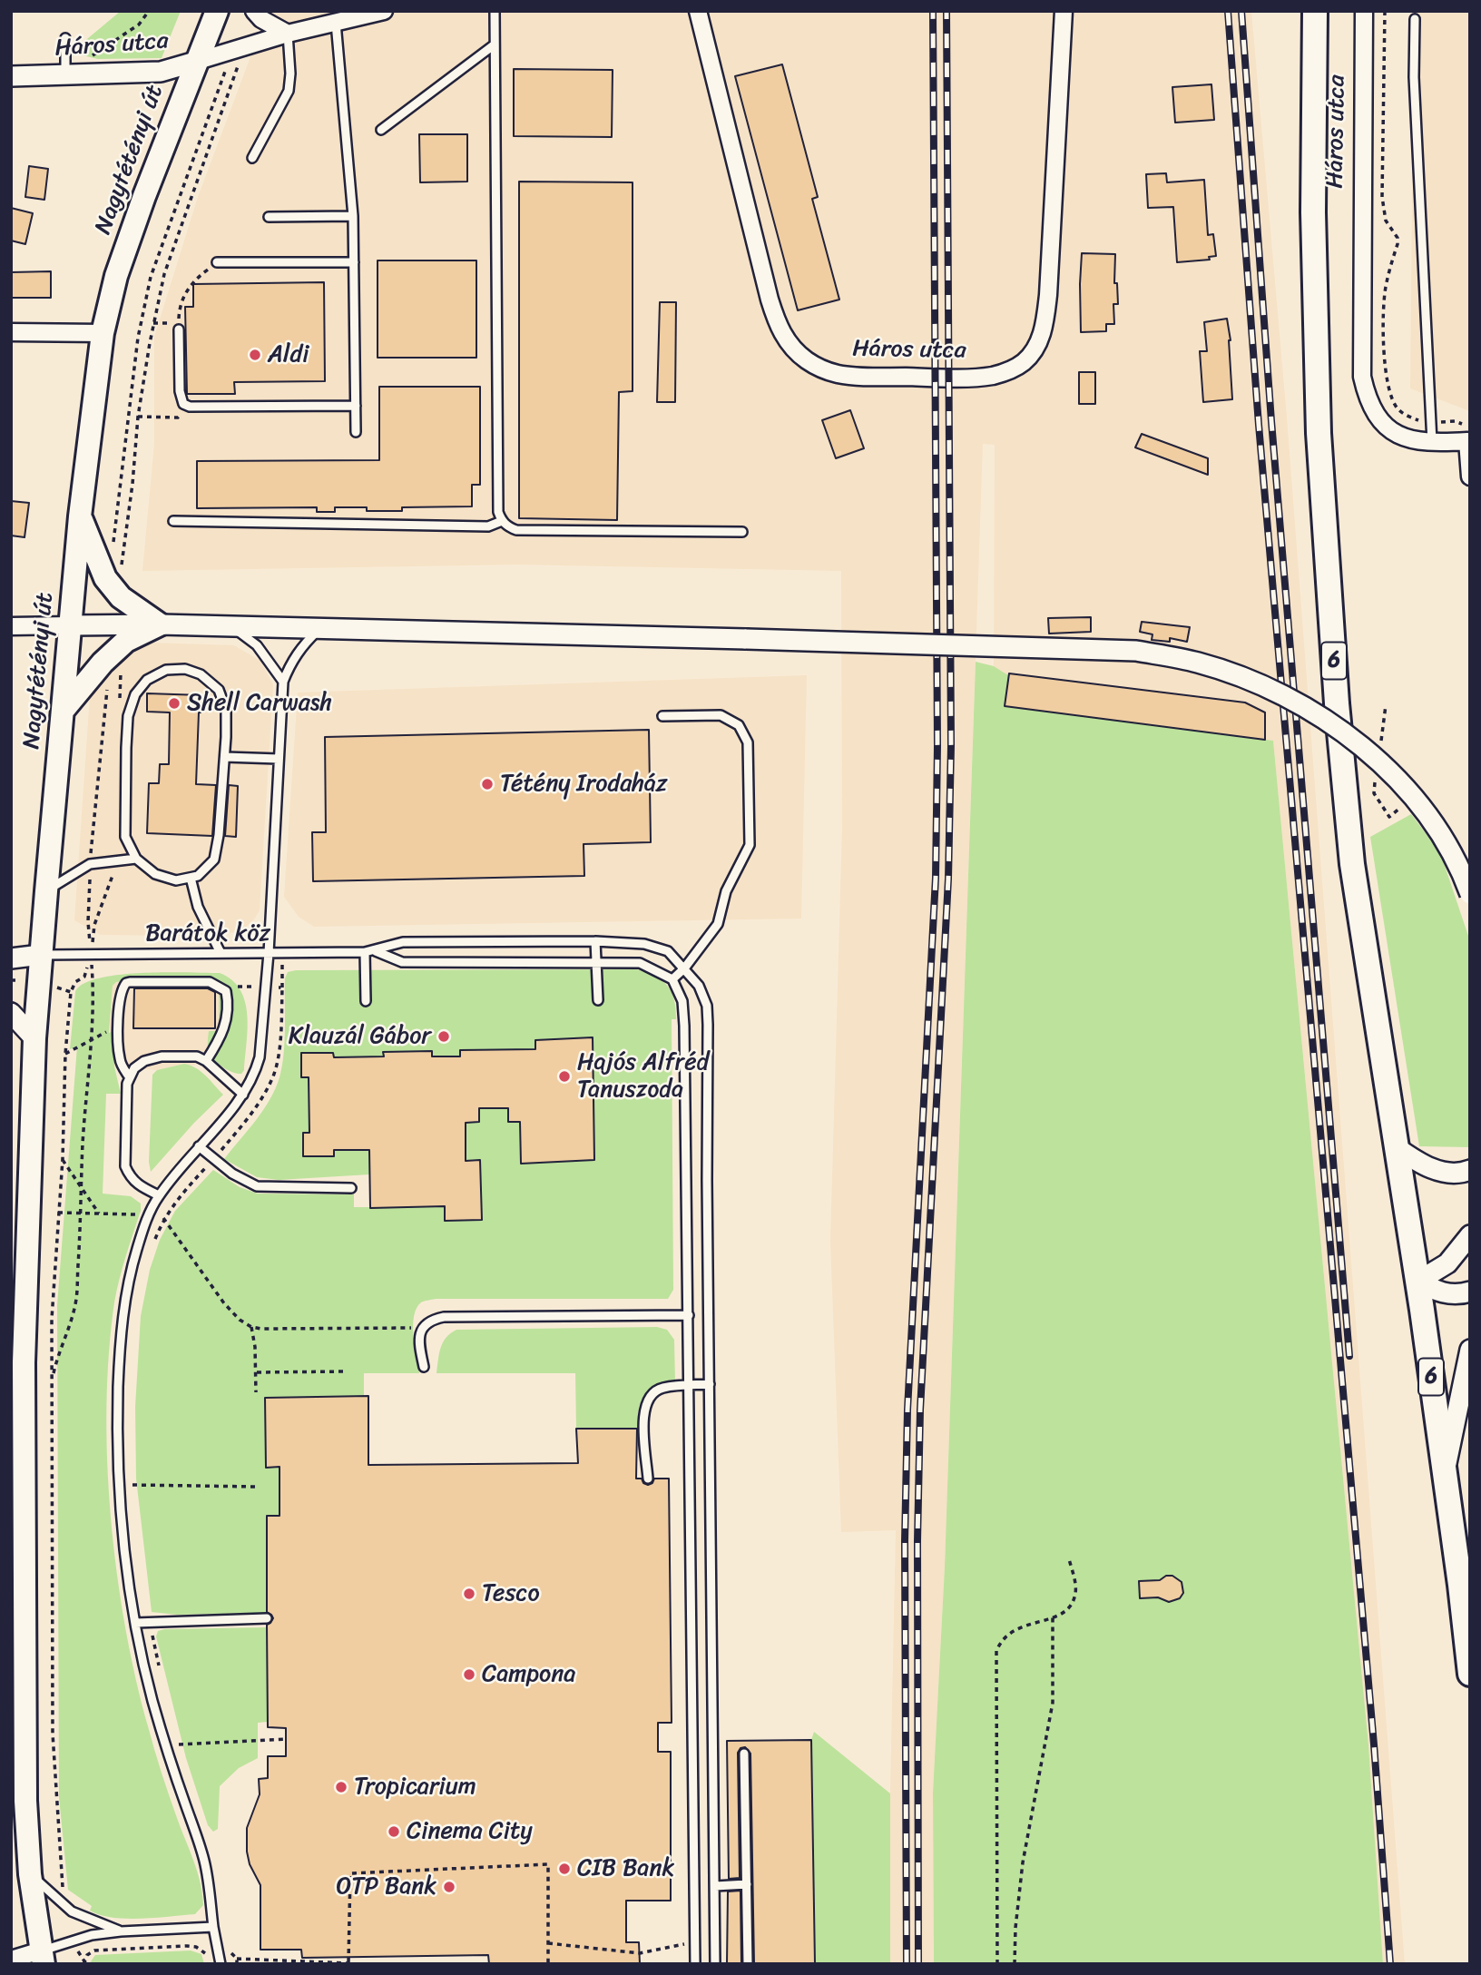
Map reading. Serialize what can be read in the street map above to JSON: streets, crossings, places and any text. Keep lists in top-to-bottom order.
{
  "streets": {
    "main road": ["Nagytétényi út", "6"],
    "street": ["Háros utca"],
    "lane": ["Barátok köz"]
  },
  "crossings": [
    ["Háros utca", "Nagytétényi út"],
    ["Nagytétényi út", "Barátok köz"]
  ],
  "places": [
    "Aldi",
    "Shell Carwash",
    "Tétény Irodaház",
    "Klauzál Gábor",
    "Hajós Alfréd Tanuszoda",
    "Tesco",
    "Campona",
    "Tropicarium",
    "Cinema City",
    "CIB Bank",
    "OTP Bank"
  ]
}
